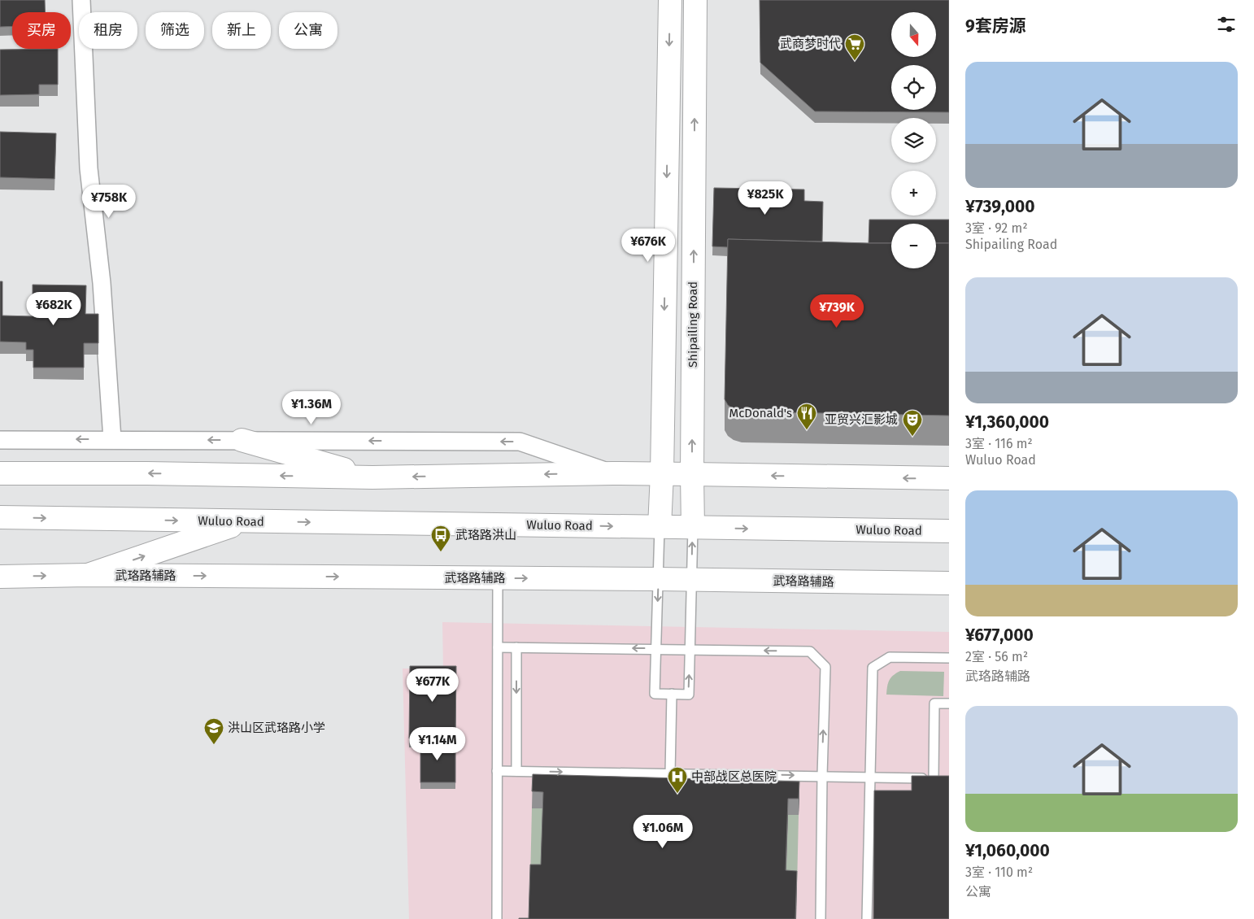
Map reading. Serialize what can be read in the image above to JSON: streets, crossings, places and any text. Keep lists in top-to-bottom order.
{
  "streets": {
    "main road": ["Shipailing Road", "Wuluo Road", "武珞路辅路"]
  },
  "crossings": [
    ["Shipailing Road", "Wuluo Road"]
  ],
  "places": {
    "supermarket": ["武商梦时代"],
    "restaurant": ["McDonald's"],
    "theatre": ["亚贸兴汇影城"],
    "bus stop": ["武珞路洪山"],
    "school or university": ["洪山区武珞路小学"],
    "hospital": ["中部战区总医院"]
  },
  "north": "bottom",
  "page": {
    "heading": "9套房源",
    "map_buttons": ["+", "−"],
    "chip": [
      "买房",
      "租房",
      "筛选",
      "新上",
      "公寓"
    ],
    "list": [
      {
        "name": "¥739,000",
        "note": "3室 · 92 m² · Shipailing Road"
      },
      {
        "name": "¥1,360,000",
        "note": "3室 · 116 m² · Wuluo Road"
      },
      {
        "name": "¥677,000",
        "note": "2室 · 56 m² · 武珞路辅路"
      },
      {
        "name": "¥1,060,000",
        "note": "3室 · 110 m² · 公寓"
      }
    ],
    "price": [
      "¥825K",
      "¥758K",
      "¥676K",
      "¥682K",
      "¥739K",
      "¥1.36M",
      "¥677K",
      "¥1.14M",
      "¥1.06M"
    ]
  }
}
